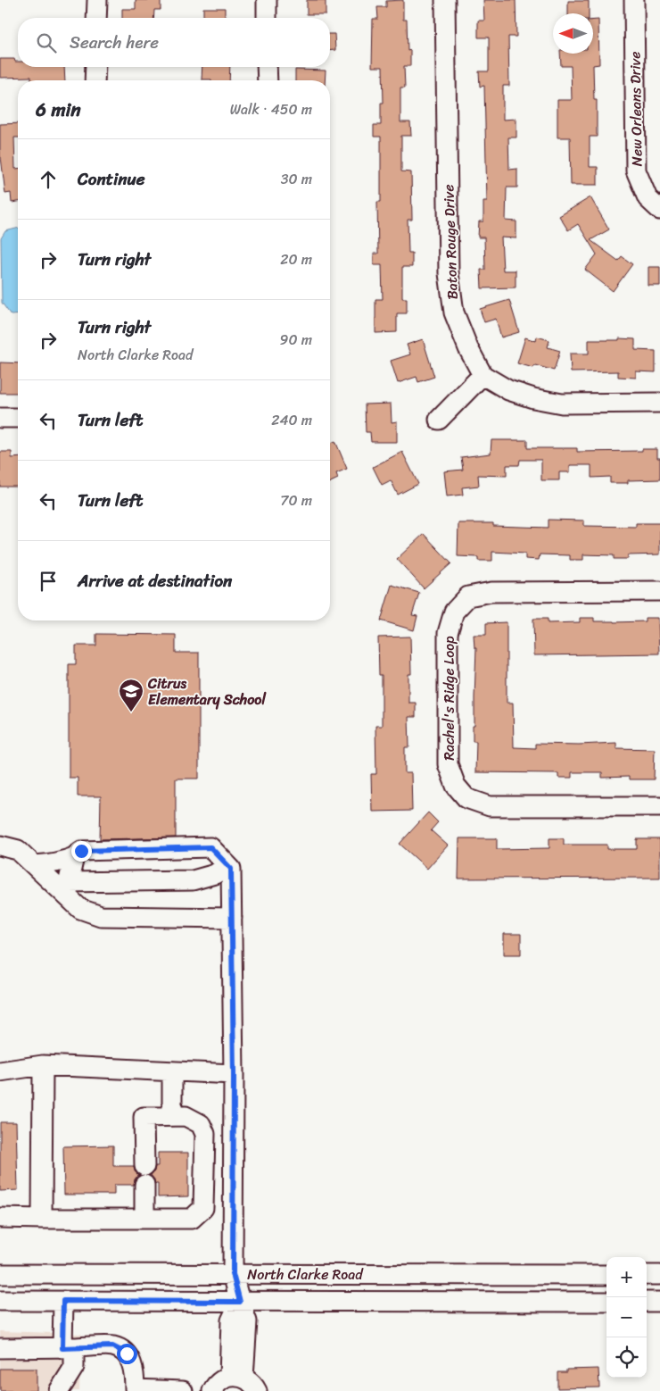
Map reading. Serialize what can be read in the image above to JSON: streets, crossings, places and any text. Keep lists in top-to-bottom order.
{
  "streets": {
    "street": [
      "New Orleans Drive",
      "Baton Rouge Drive",
      "Rachel's Ridge Loop",
      "North Clarke Road"
    ]
  },
  "places": {
    "school or university": ["Citrus Elementary School"]
  },
  "north": "left",
  "page": {
    "search": "Search here",
    "heading": ["6 min", "Walk · 450 m"],
    "list": [
      ["Continue", "30 m"],
      ["Turn right", "20 m"],
      ["Turn right", "North Clarke Road", "90 m"],
      ["Turn left", "240 m"],
      ["Turn left", "70 m"],
      "Arrive at destination"
    ],
    "map_buttons": ["+", "−"]
  }
}
